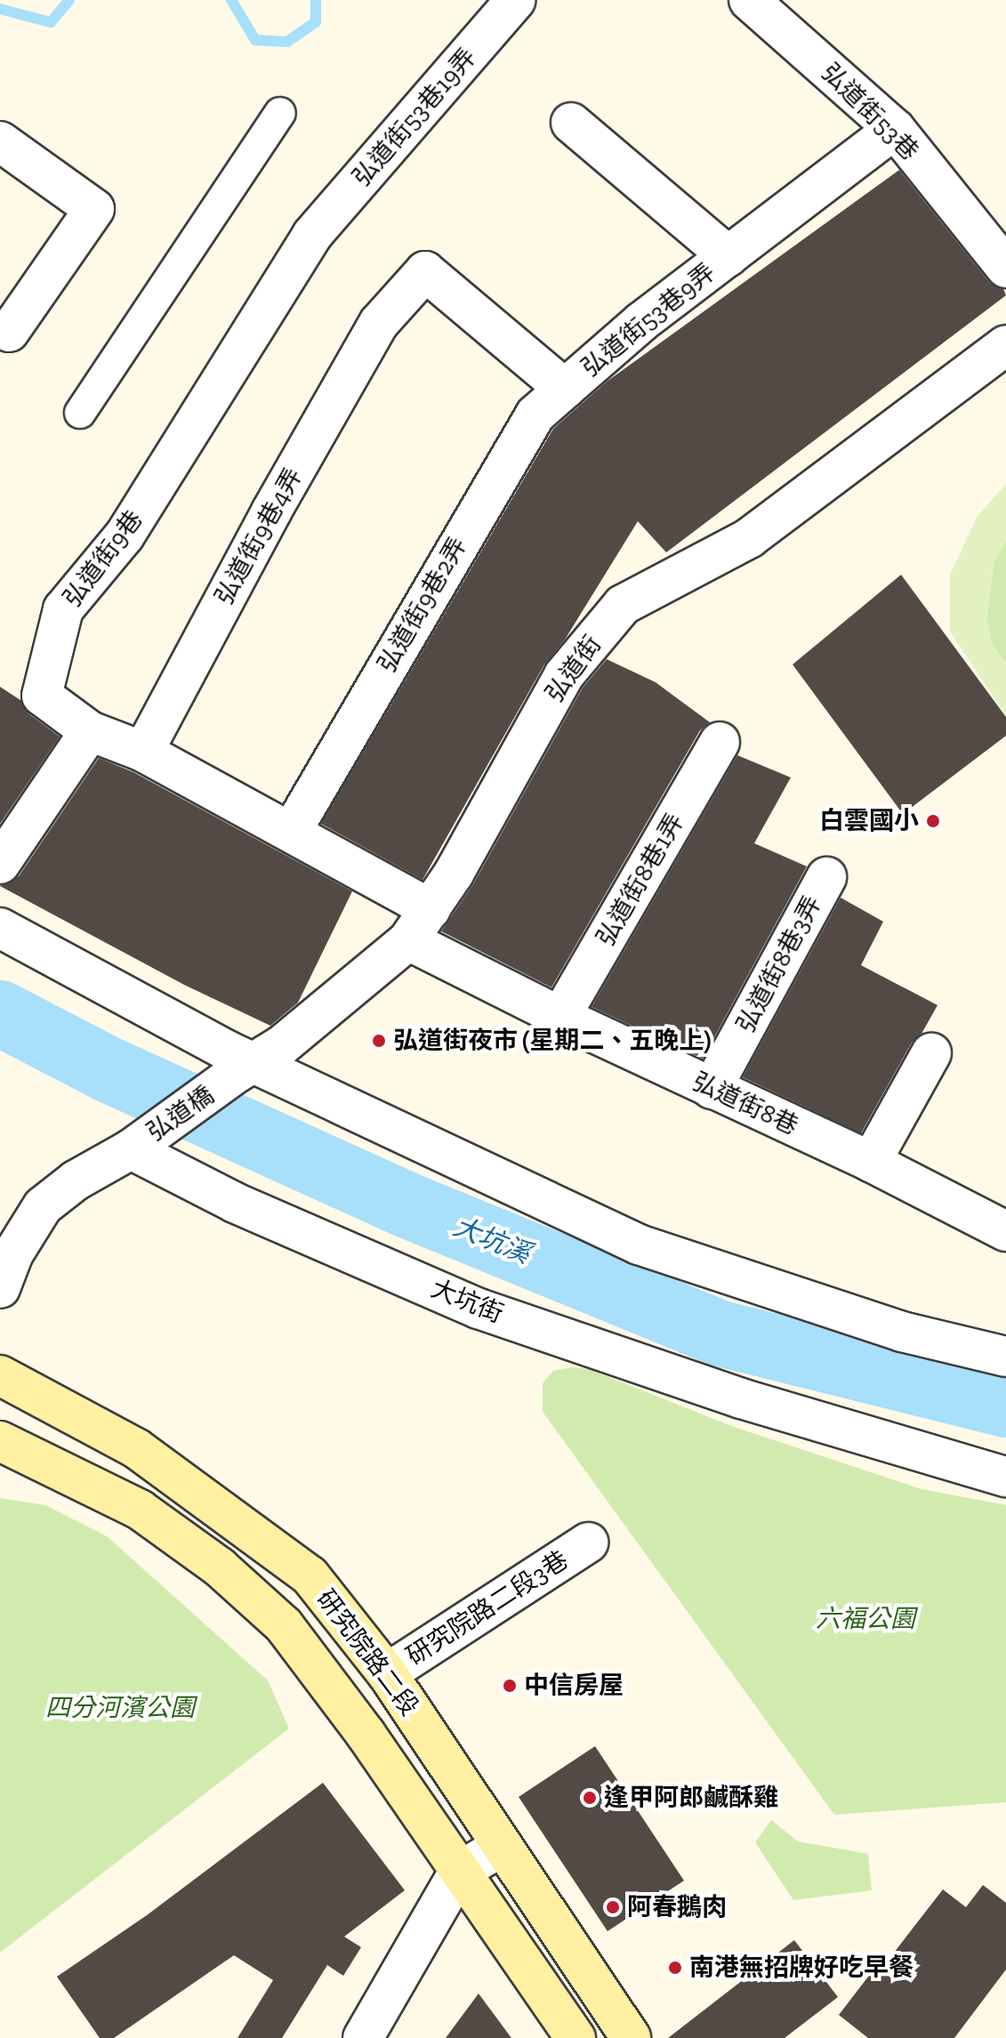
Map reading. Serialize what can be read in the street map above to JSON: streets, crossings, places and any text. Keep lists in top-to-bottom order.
{
  "streets": {
    "main road": ["研究院路二段"],
    "street": [
      "弘道街53巷",
      "弘道街53巷19弄",
      "弘道街53巷9弄",
      "弘道街9巷4弄",
      "弘道街9巷",
      "弘道街9巷2弄",
      "弘道街",
      "弘道街8巷1弄",
      "弘道街8巷3弄",
      "弘道街8巷",
      "弘道橋",
      "大坑街",
      "研究院路二段3巷"
    ]
  },
  "crossings": [
    ["弘道街53巷", "弘道街53巷9弄"],
    ["弘道街53巷19弄", "弘道街9巷"],
    ["弘道街53巷9弄", "弘道街9巷4弄"],
    ["弘道街53巷9弄", "弘道街9巷2弄"],
    ["弘道街9巷4弄", "弘道街9巷"],
    ["弘道街9巷", "弘道街9巷2弄"],
    ["弘道街9巷", "弘道街"],
    ["弘道街", "弘道街8巷"],
    ["弘道街", "弘道橋"],
    ["弘道街8巷1弄", "弘道街8巷"],
    ["弘道街8巷3弄", "弘道街8巷"],
    ["弘道橋", "大坑街"],
    ["研究院路二段3巷", "研究院路二段"]
  ],
  "water": ["大坑溪"],
  "parks": ["六福公園", "四分河濱公園"],
  "places": [
    "白雲國小",
    "弘道街夜市 (星期二、五晚上)",
    "中信房屋",
    "逢甲阿郎鹹酥雞",
    "阿春鵝肉",
    "南港無招牌好吃早餐"
  ]
}
